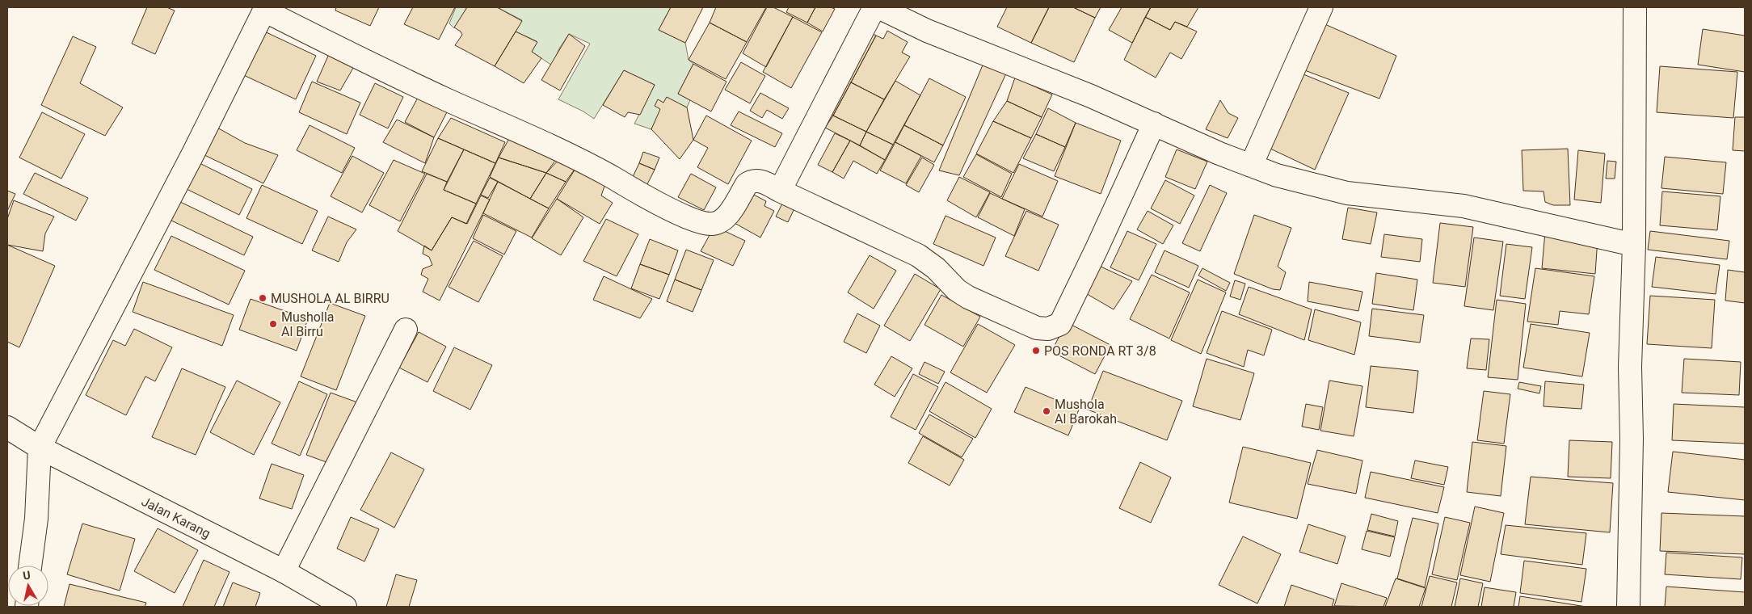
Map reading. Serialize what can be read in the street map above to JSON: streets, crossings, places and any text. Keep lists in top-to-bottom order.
{
  "streets": {
    "street": ["Jalan Karang"]
  },
  "places": [
    "MUSHOLA AL BIRRU",
    "Musholla Al Birru",
    "POS RONDA RT 3/8",
    "Mushola Al Barokah"
  ],
  "north": "top"
}
